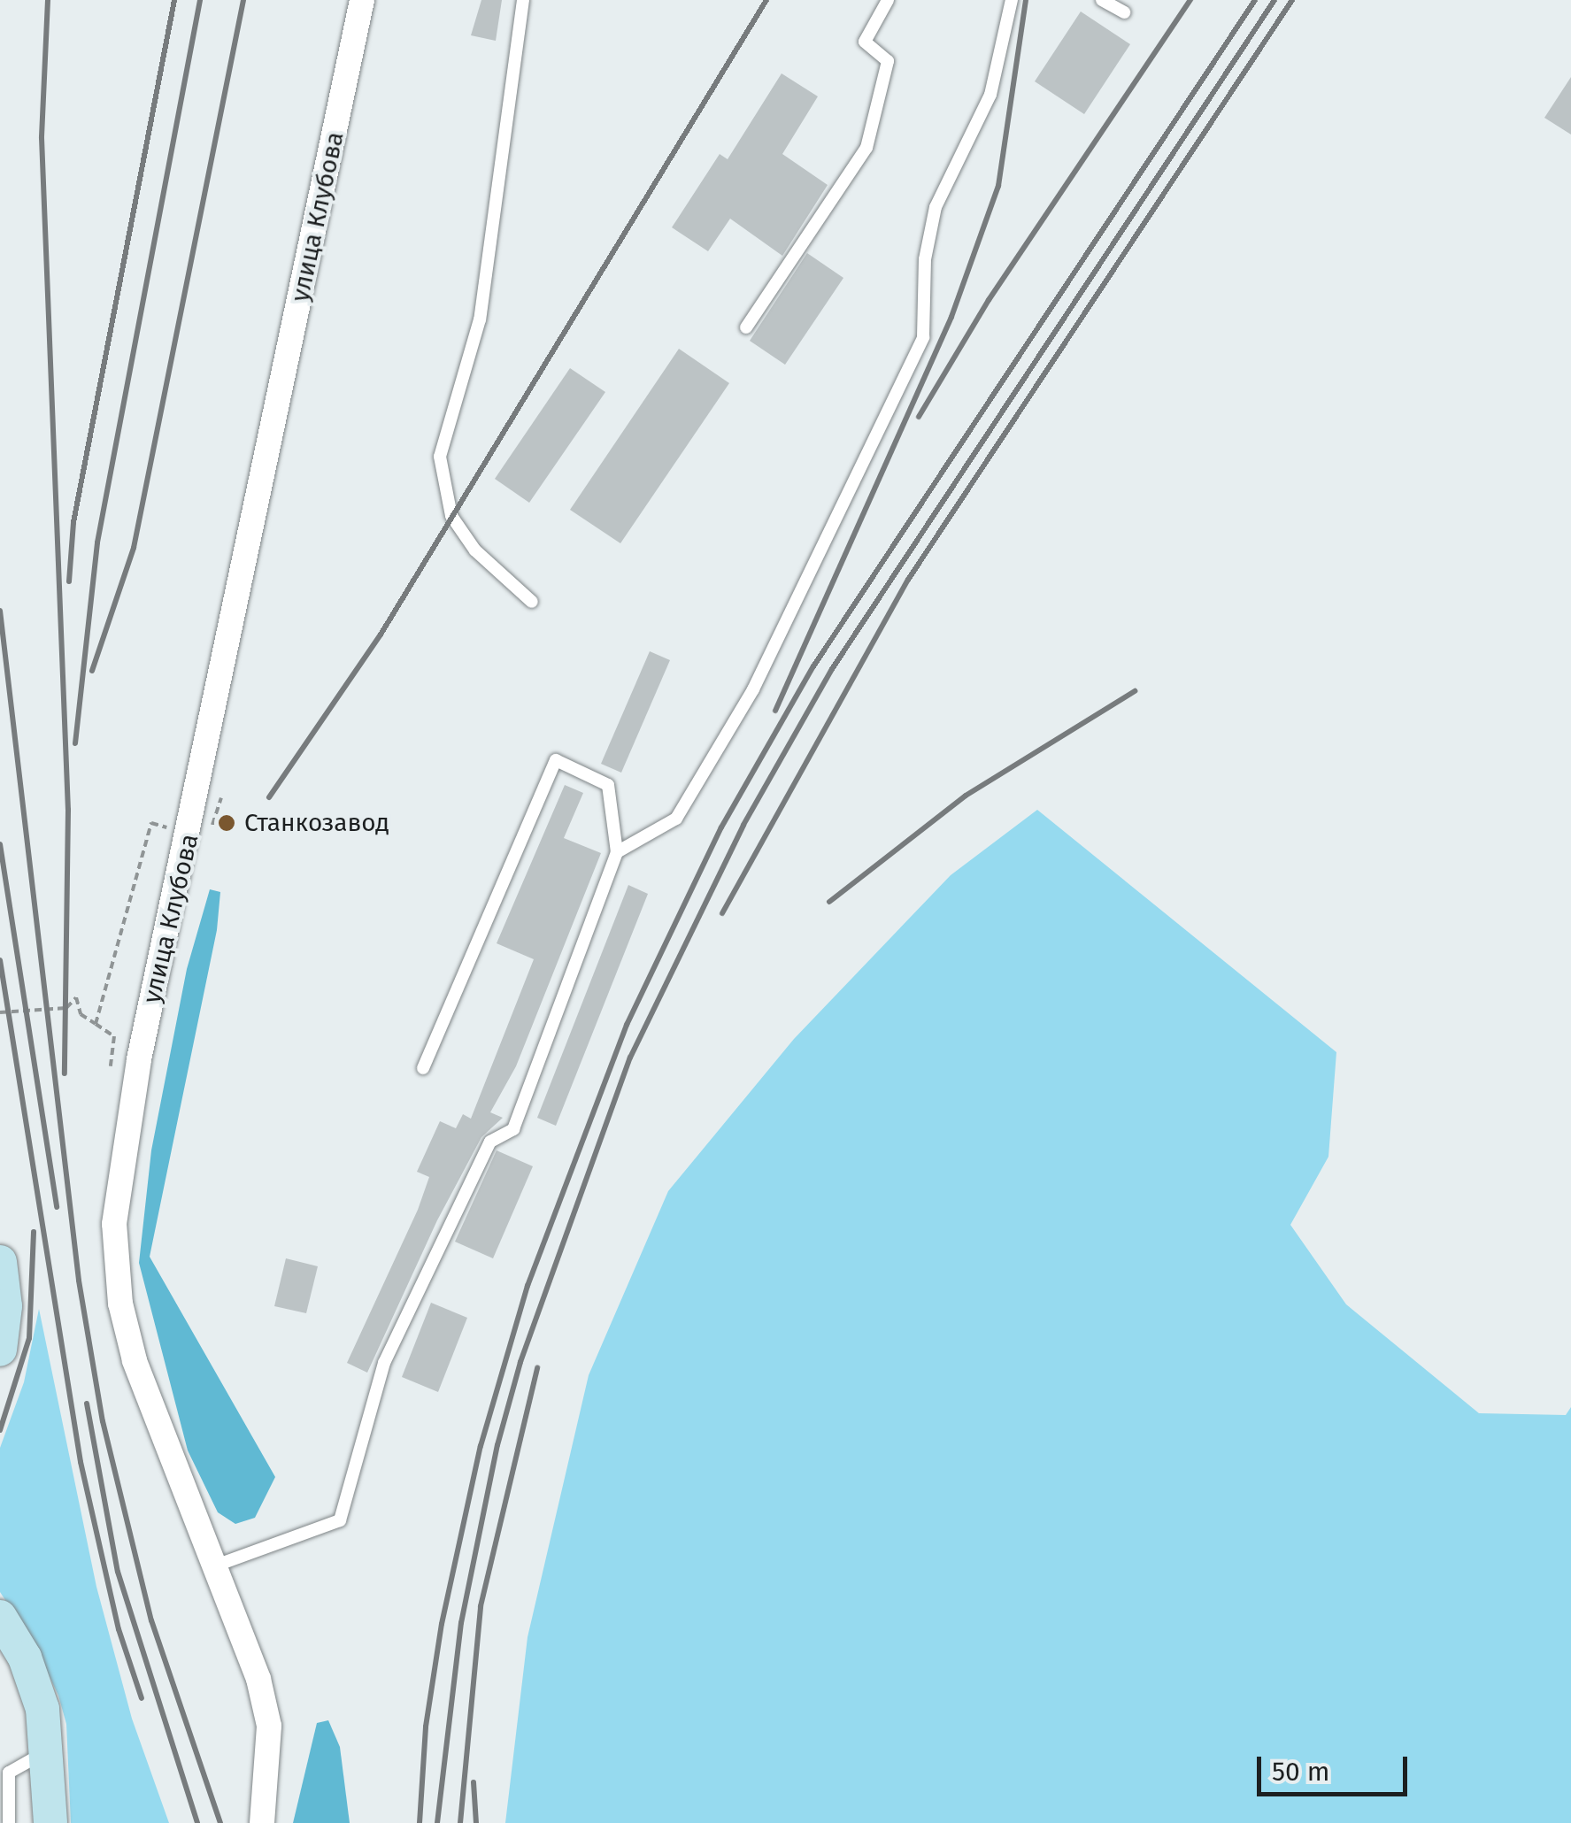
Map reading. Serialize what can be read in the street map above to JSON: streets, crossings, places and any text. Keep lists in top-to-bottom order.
{
  "streets": {
    "street": ["улица Клубова"]
  },
  "places": ["Станкозавод"],
  "scale_bar": "50 m"
}
